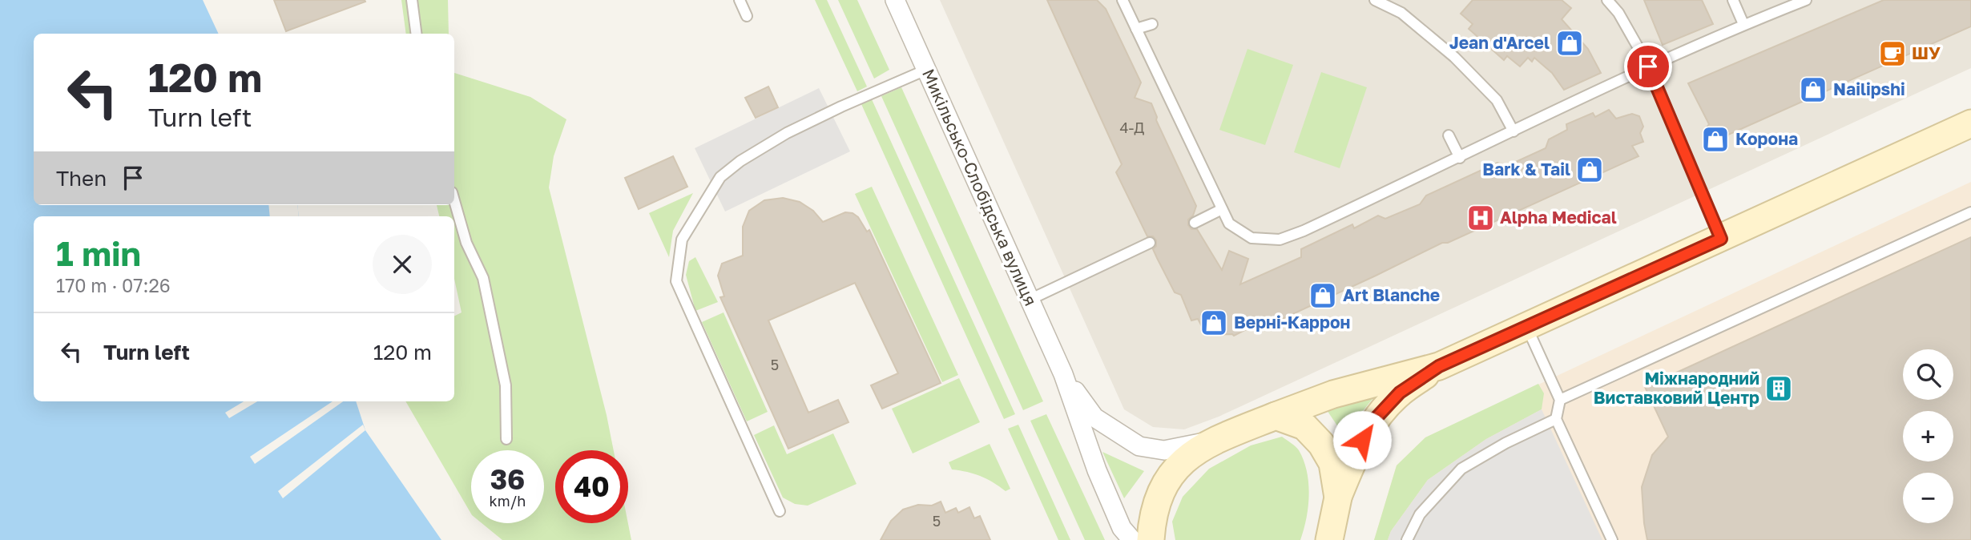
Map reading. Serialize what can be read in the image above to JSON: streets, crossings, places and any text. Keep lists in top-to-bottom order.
{
  "streets": {
    "street": ["Микільсько-Слобідська вулиця"]
  },
  "places": {
    "shop": [
      "Jean d'Arcel",
      "Nailipshi",
      "Корона",
      "Bark & Tail",
      "Art Blanche",
      "Верні-Каррон"
    ],
    "cafe": ["ШУ"],
    "hospital": ["Alpha Medical"],
    "building": ["Міжнародний Виставковий Центр"]
  },
  "house_numbers": ["4-Д", "5", "5"],
  "page": {
    "turn": ["120 m", "Turn left"],
    "then": "Then",
    "heading": ["1 min", "170 m · 07:26"],
    "list": [
      {
        "name": "Turn left",
        "value": "120 m"
      }
    ],
    "map_buttons": ["+", "−"],
    "speed": "36 km/h",
    "limit": "40"
  }
}
